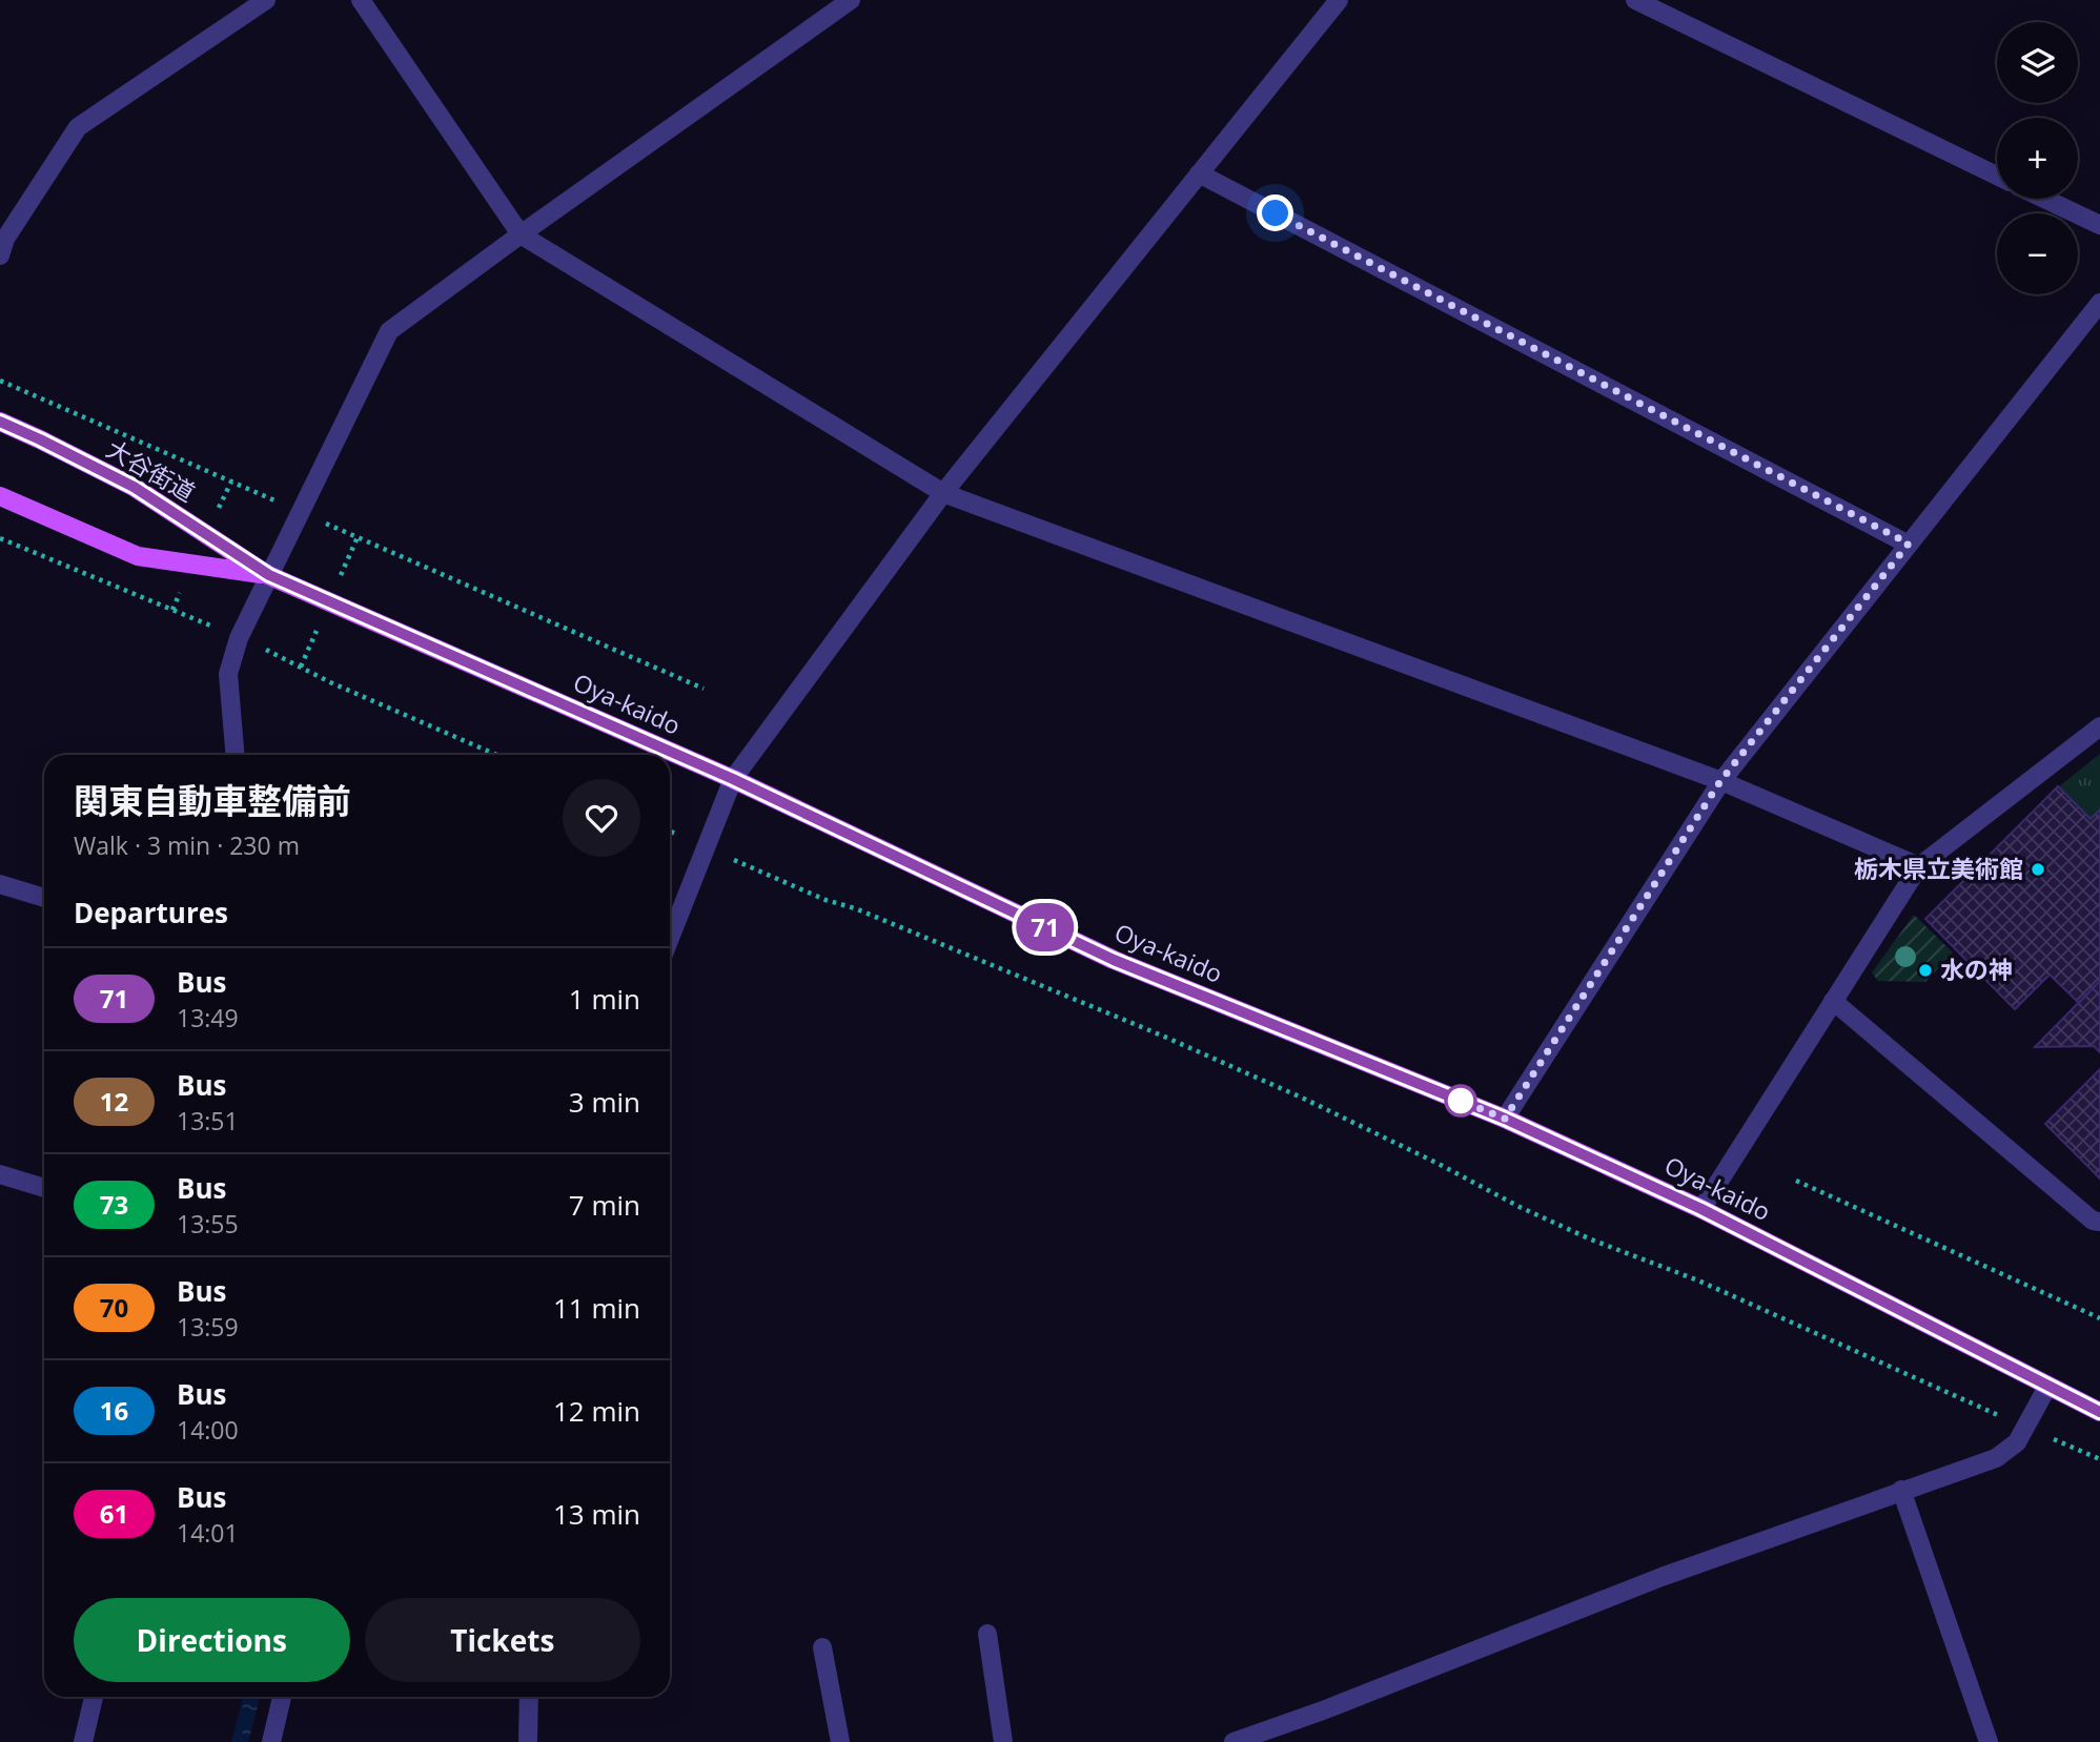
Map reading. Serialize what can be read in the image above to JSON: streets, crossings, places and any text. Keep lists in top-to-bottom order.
{
  "streets": {
    "main road": ["大谷街道", "Oya-kaido"]
  },
  "crossings": [
    ["大谷街道", "Oya-kaido"]
  ],
  "places": ["栃木県立美術館", "水の神"],
  "lines": ["bus line 71"],
  "page": {
    "on_map": "71",
    "map_buttons": ["+", "−"],
    "heading": [
      ["関東自動車整備前", "Walk · 3 min · 230 m"],
      "Departures"
    ],
    "list": [
      {
        "mark": "71",
        "name": "Bus",
        "note": "13:49",
        "value": "1 min"
      },
      {
        "mark": "12",
        "name": "Bus",
        "note": "13:51",
        "value": "3 min"
      },
      {
        "mark": "73",
        "name": "Bus",
        "note": "13:55",
        "value": "7 min"
      },
      {
        "mark": "70",
        "name": "Bus",
        "note": "13:59",
        "value": "11 min"
      },
      {
        "mark": "16",
        "name": "Bus",
        "note": "14:00",
        "value": "12 min"
      },
      {
        "mark": "61",
        "name": "Bus",
        "note": "14:01",
        "value": "13 min"
      }
    ],
    "buttons": ["Directions", "Tickets"]
  }
}
